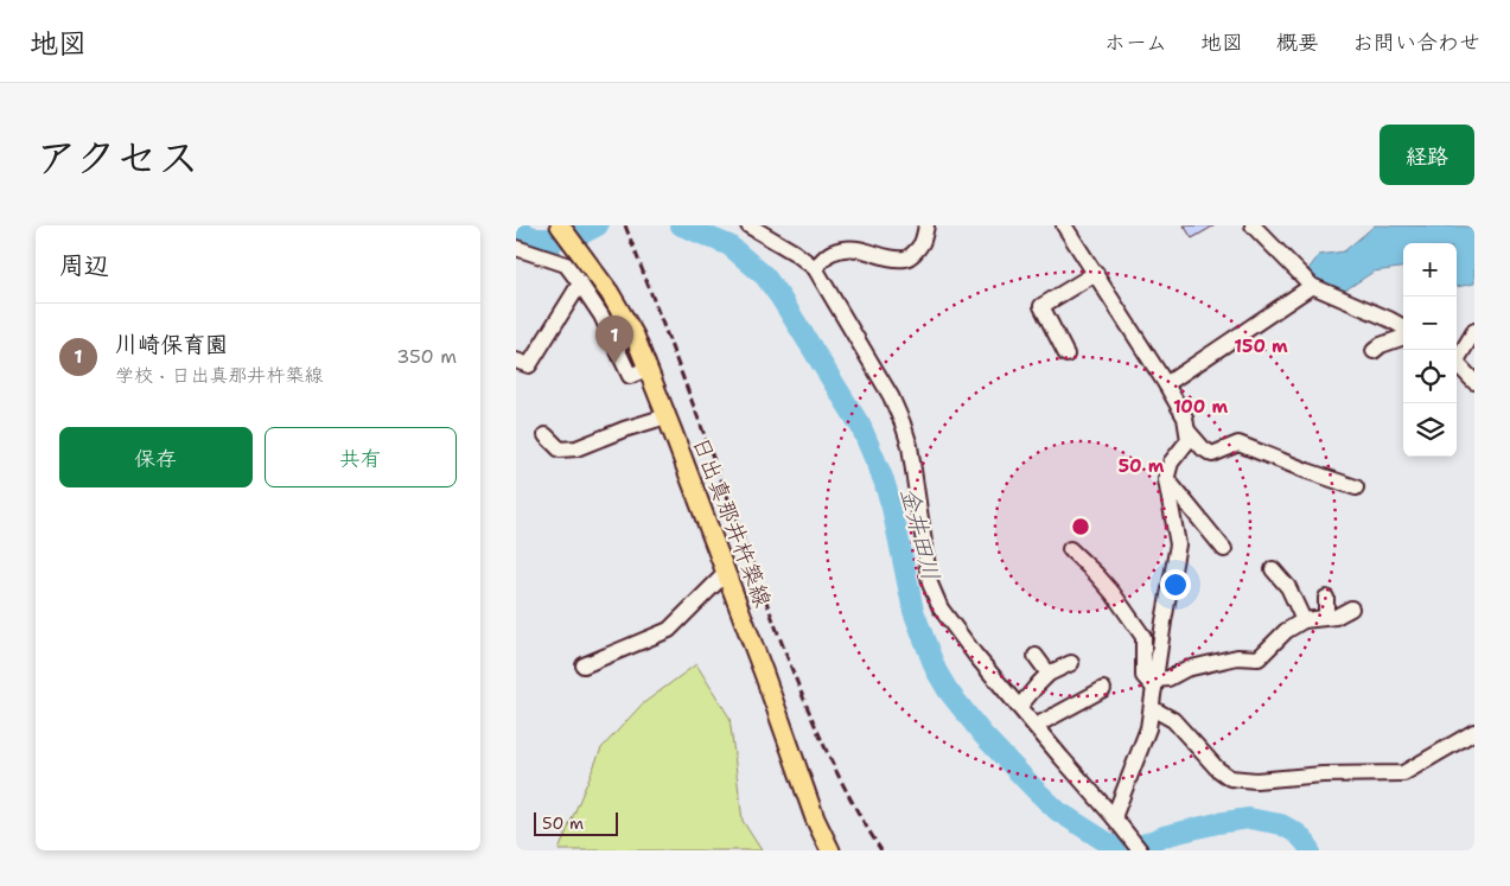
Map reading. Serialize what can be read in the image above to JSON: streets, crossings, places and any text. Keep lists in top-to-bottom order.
{
  "streets": {
    "main road": ["日出真那井杵築線"]
  },
  "water": ["金井田川"],
  "scale_bar": "50 m",
  "page": {
    "header": "地図",
    "nav": [
      "ホーム",
      "地図",
      "概要",
      "お問い合わせ"
    ],
    "title": "アクセス",
    "buttons": [
      "経路",
      ["保存", "共有"]
    ],
    "heading": "周辺",
    "map_buttons": ["+", "−"],
    "list": [
      {
        "mark": "1",
        "name": "川崎保育園",
        "note": "学校 · 日出真那井杵築線",
        "value": "350 m"
      }
    ],
    "pins": "1",
    "scale": "50 m"
  },
  "rings": ["150 m", "100 m", "50 m"]
}
